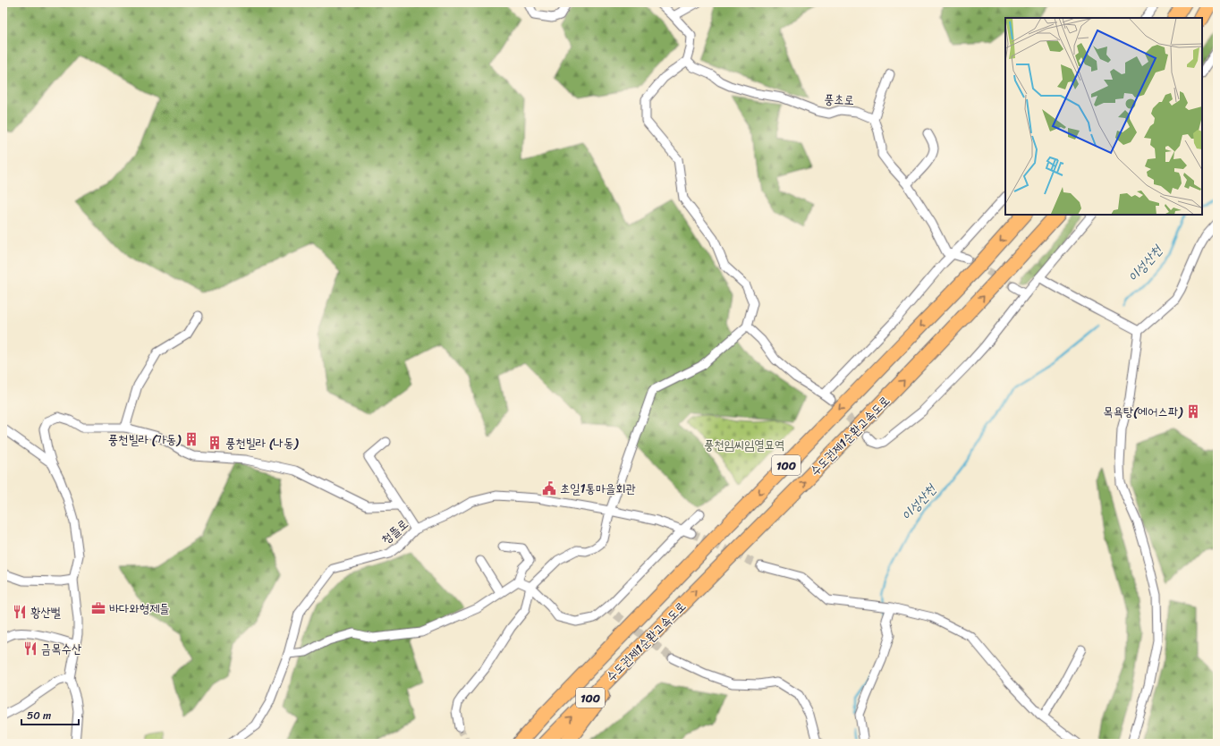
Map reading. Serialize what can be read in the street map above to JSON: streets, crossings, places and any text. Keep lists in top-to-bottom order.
{
  "streets": {
    "highway": ["수도권제1순환고속도로", "100"],
    "street": ["풍초로", "청뜰로"]
  },
  "water": ["이성산천"],
  "parks": ["풍천임씨임열묘역"],
  "places": {
    "building": ["목욕탕(에어스파)", "풍천빌라 (가동)", "풍천빌라 (나동)"],
    "public building": ["초일1통마을회관"],
    "office": ["바다와형제들"],
    "restaurant": ["황산뻘", "금목수산"]
  },
  "scale_bar": "50 m"
}
